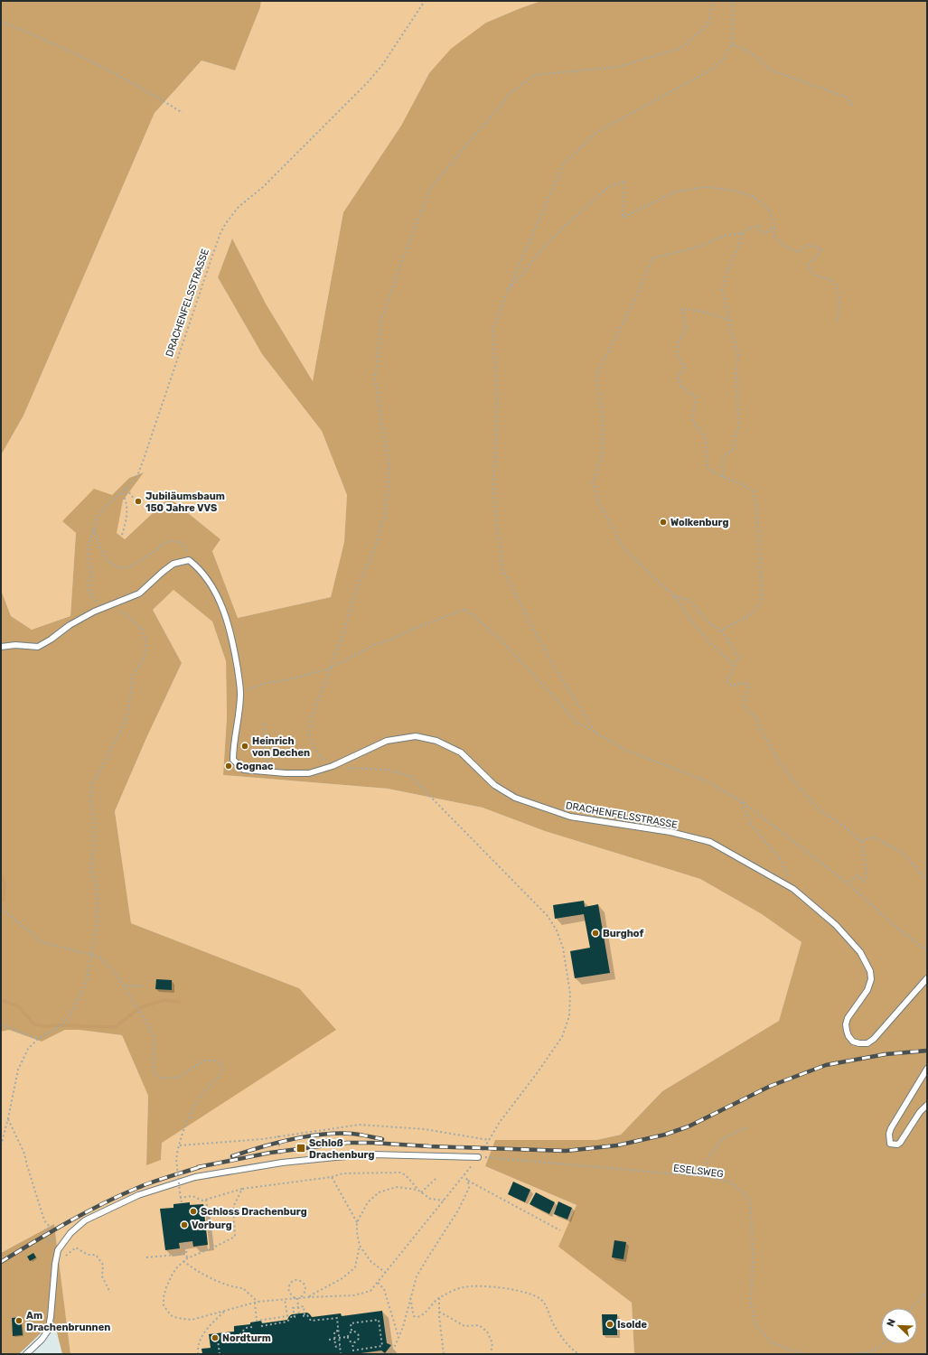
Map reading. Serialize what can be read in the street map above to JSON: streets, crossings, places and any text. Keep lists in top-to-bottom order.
{
  "streets": {
    "lane": ["DRACHENFELSSTRASSE"],
    "path": ["ESELSWEG"]
  },
  "places": {
    "other": [
      "Jubiläumsbaum 150 Jahre VVS",
      "Wolkenburg",
      "Heinrich von Dechen",
      "Cognac",
      "Burghof",
      "Schloss Drachenburg",
      "Vorburg",
      "Am Drachenbrunnen",
      "Isolde",
      "Nordturm"
    ],
    "transit": ["Schloß Drachenburg"]
  },
  "north": "top left"
}
